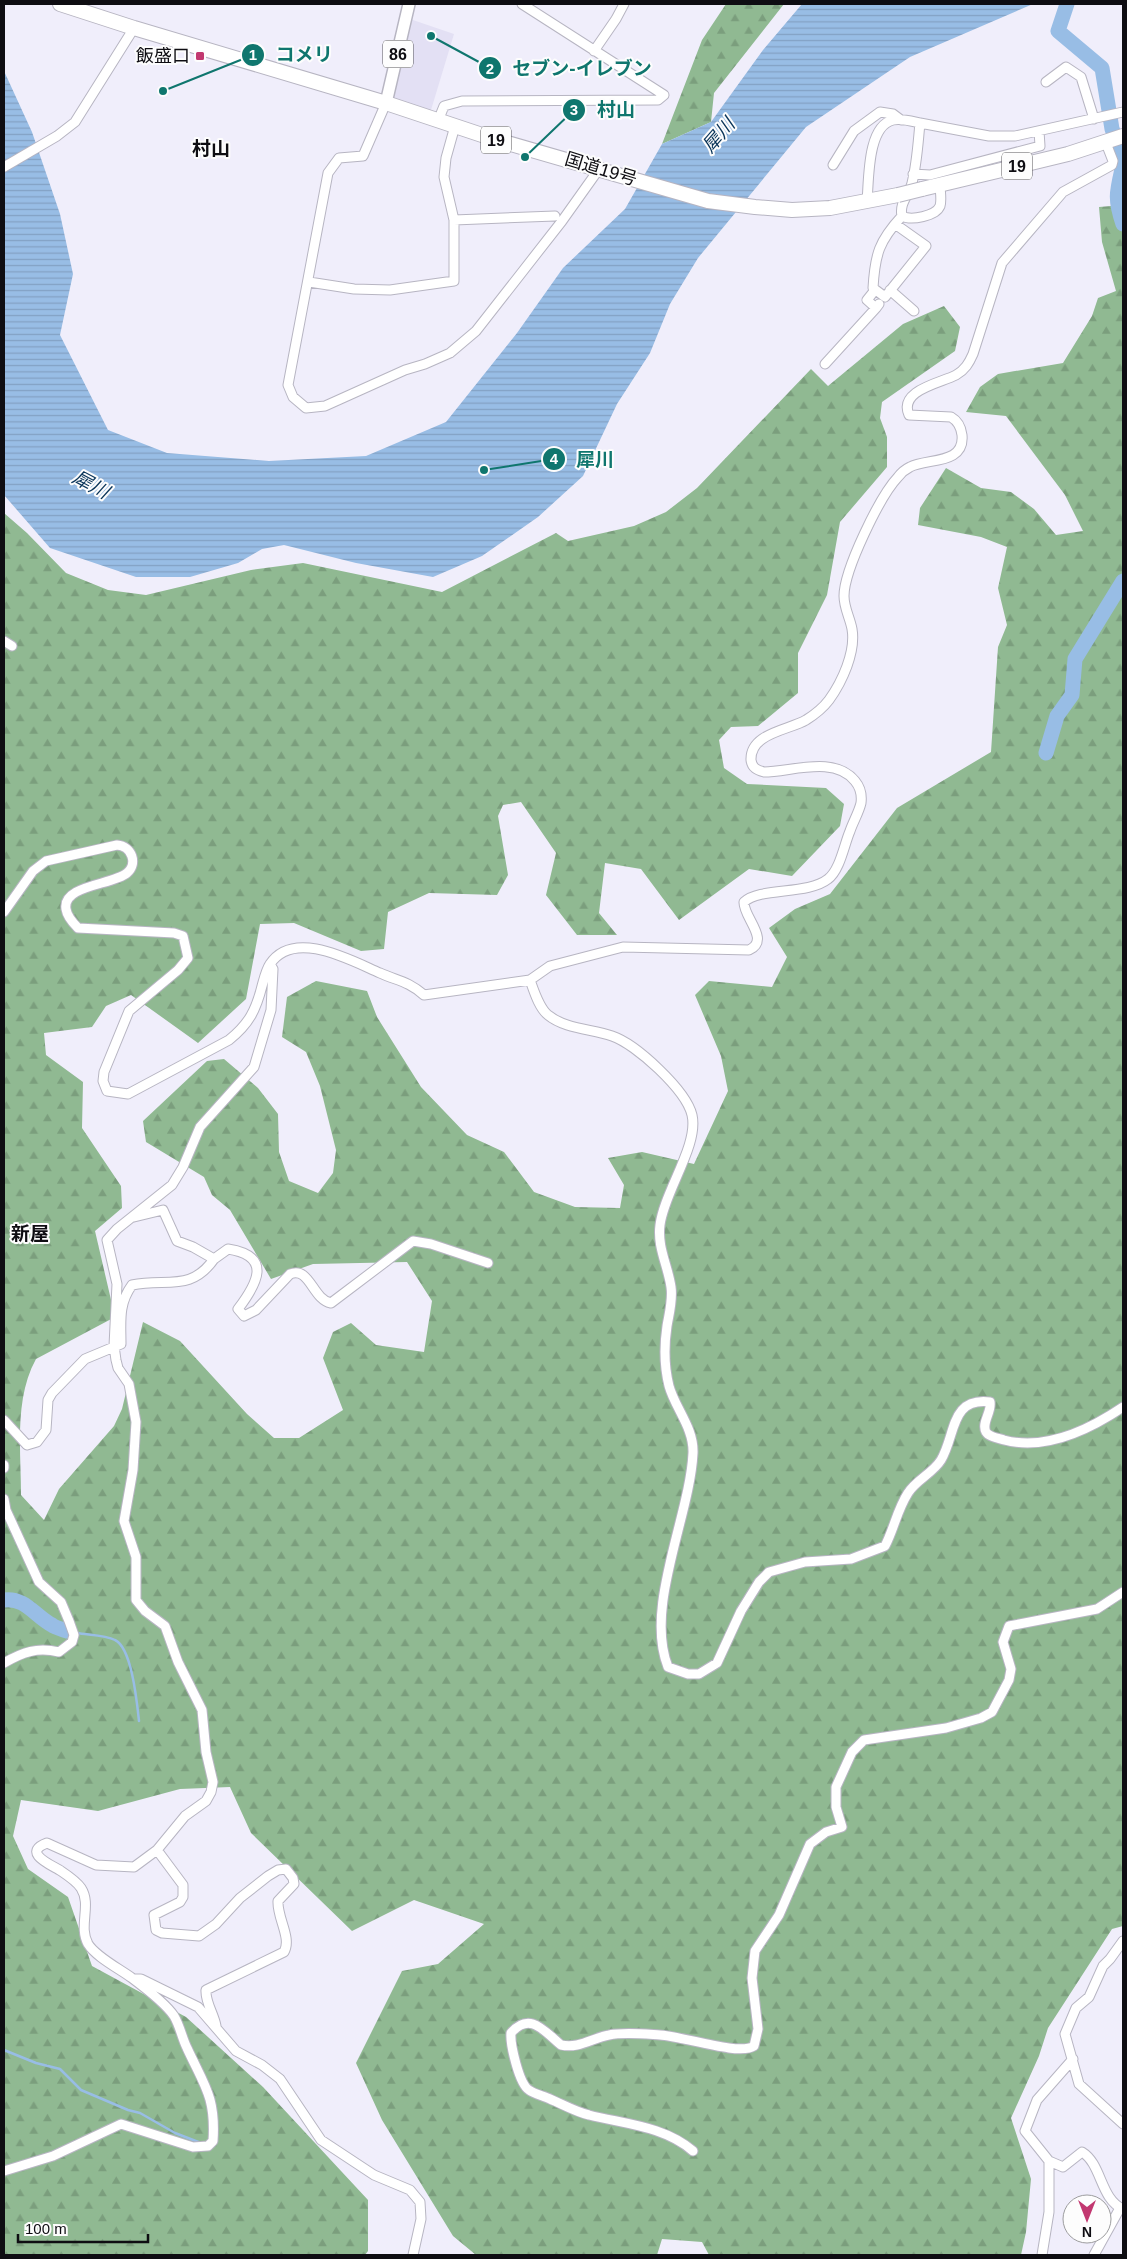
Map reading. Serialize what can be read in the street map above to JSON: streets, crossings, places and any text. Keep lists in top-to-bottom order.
{
  "streets": {
    "highway": ["19", "国道19号"],
    "main road": ["86"]
  },
  "crossings": [
    ["86", "国道19号"]
  ],
  "districts": ["村山", "新屋"],
  "water": ["犀川"],
  "places": {
    "other": [
      "セブン-イレブン",
      "コメリ",
      "村山",
      "犀川"
    ],
    "transit": ["飯盛口"]
  },
  "scale_bar": "100 m",
  "north": "bottom"
}
